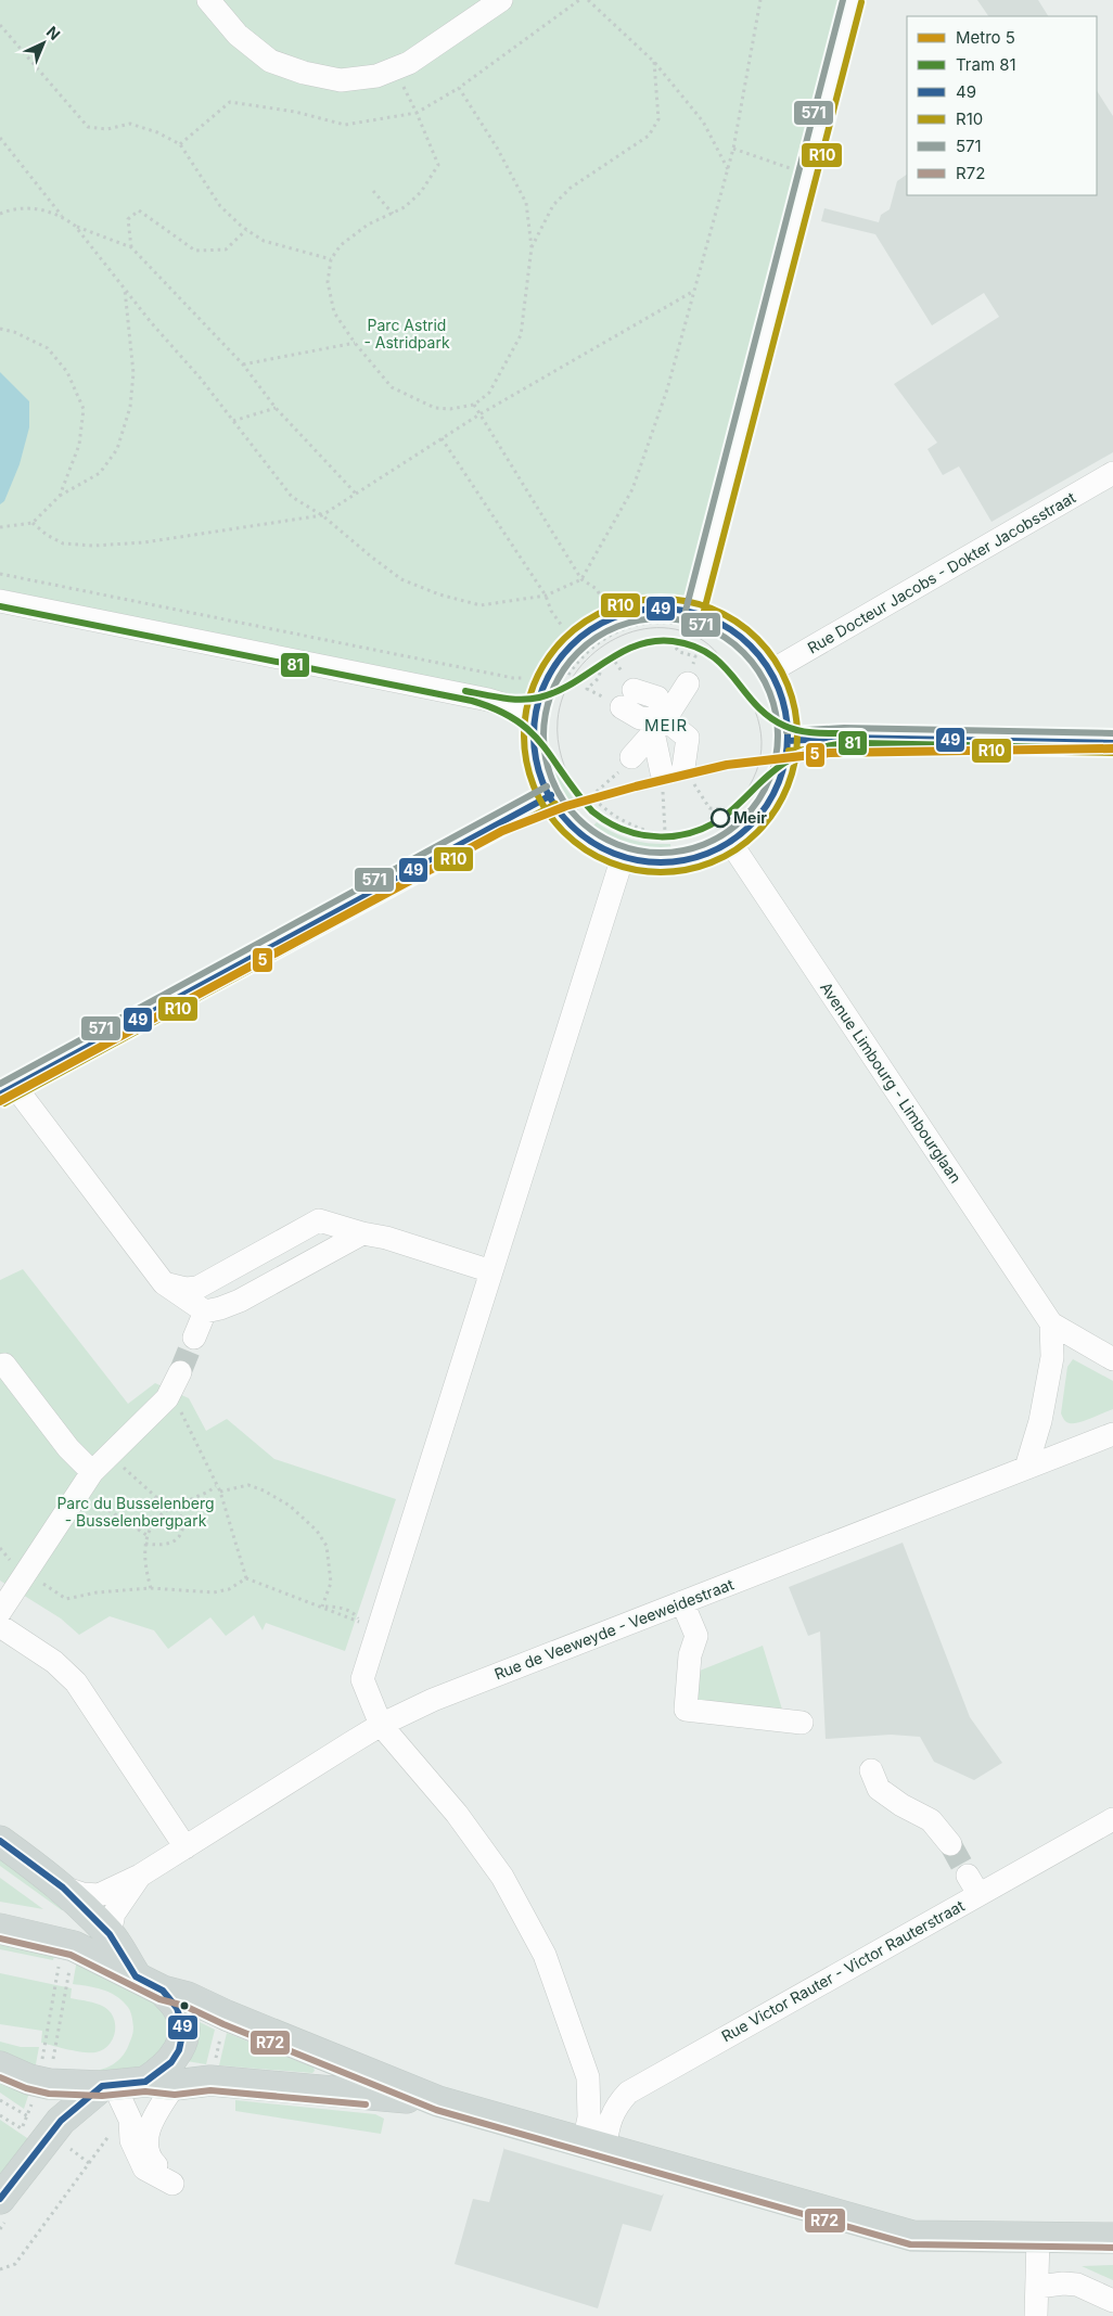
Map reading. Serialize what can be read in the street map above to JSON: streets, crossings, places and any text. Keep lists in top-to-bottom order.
{
  "streets": {
    "street": [
      "Rue Docteur Jacobs - Dokter Jacobsstraat",
      "Avenue Limbourg - Limbourglaan",
      "Rue de Veeweyde - Veeweidestraat",
      "Rue Victor Rauter - Victor Rauterstraat"
    ]
  },
  "districts": ["MEIR"],
  "parks": ["Parc Astrid - Astridpark", "Parc du Busselenberg - Busselenbergpark"],
  "places": ["Meir"],
  "lines": [
    "transit line 571",
    "transit line R10",
    "tram line 81",
    "transit line 49",
    "metro line 5",
    "transit line R72"
  ],
  "legend": [
    "Metro 5",
    "Tram 81",
    "49",
    "R10",
    "571",
    "R72"
  ],
  "north": "top right"
}
